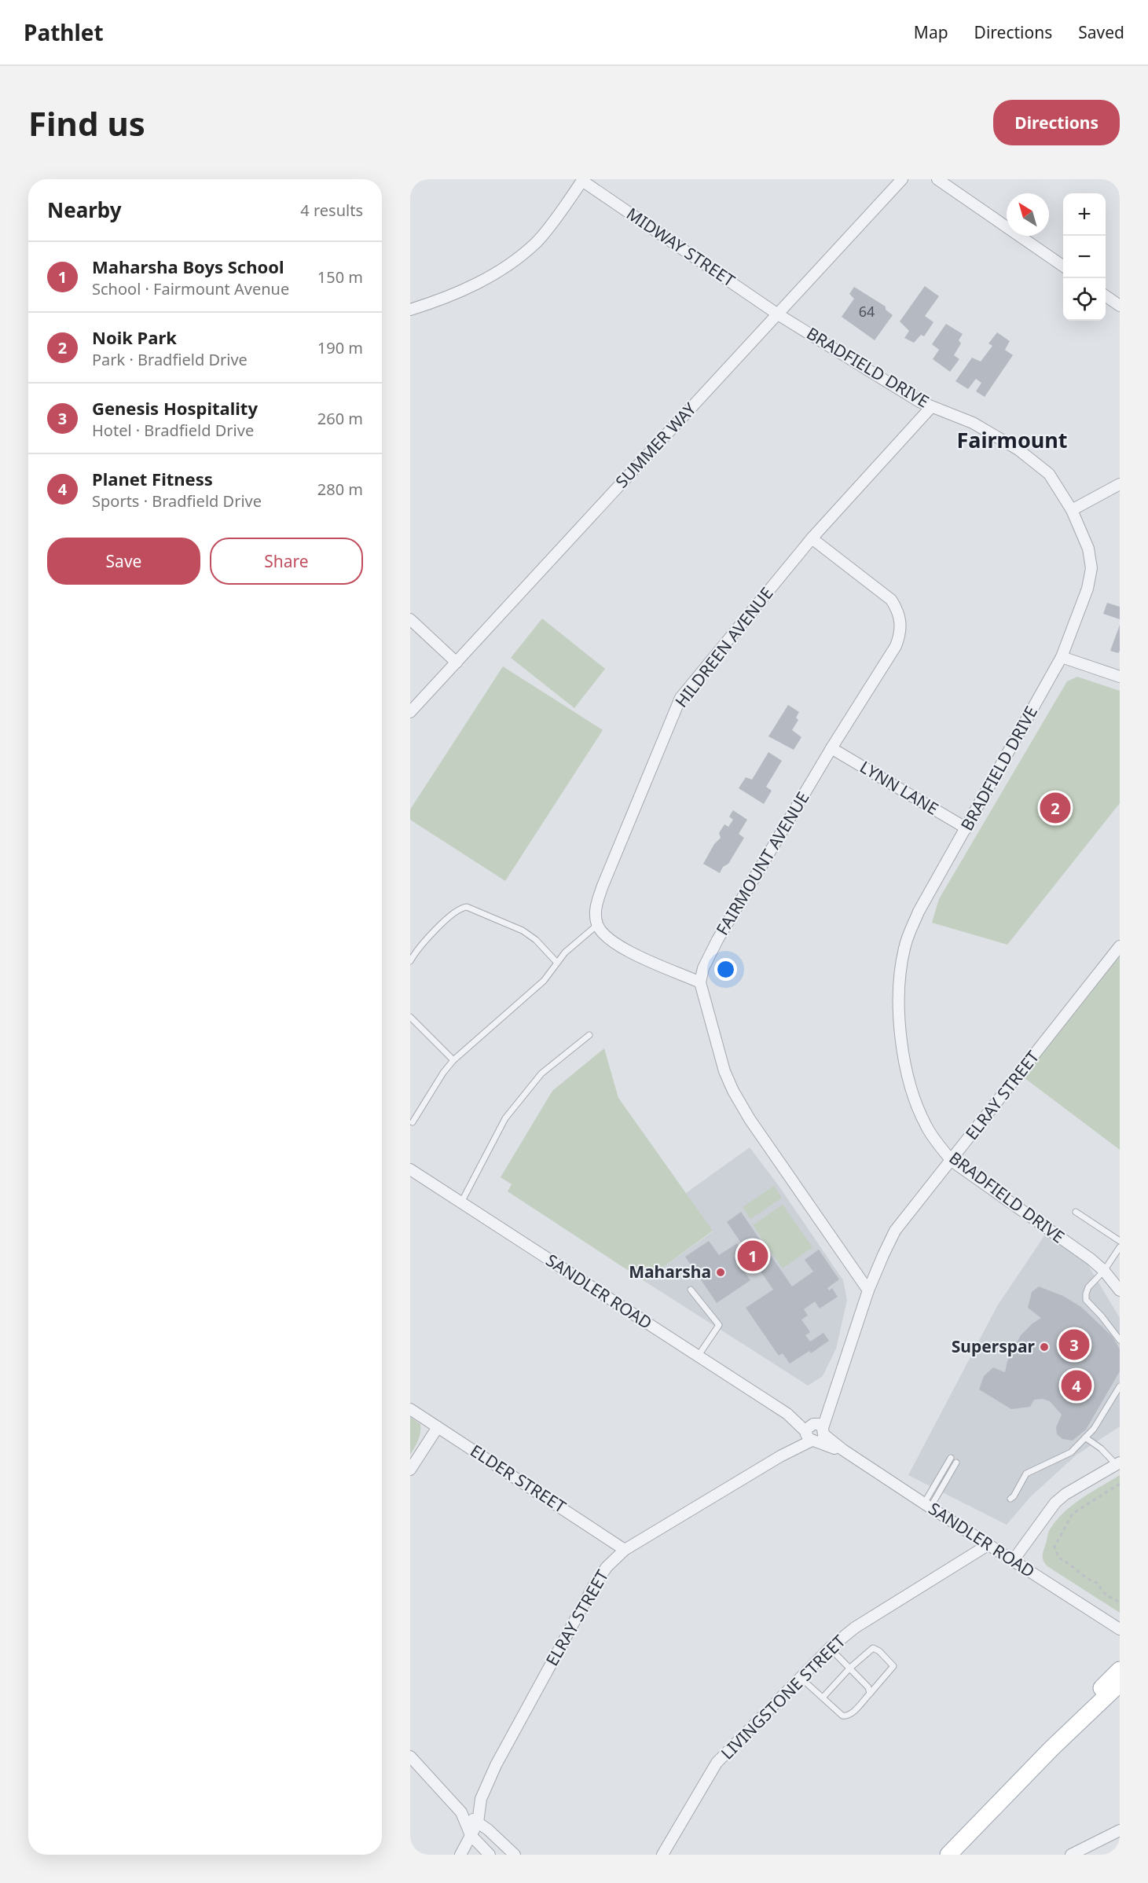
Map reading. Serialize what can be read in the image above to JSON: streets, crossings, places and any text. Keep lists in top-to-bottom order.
{
  "streets": {
    "street": [
      "MIDWAY STREET",
      "BRADFIELD DRIVE",
      "SUMMER WAY",
      "HILDREEN AVENUE",
      "LYNN LANE",
      "FAIRMOUNT AVENUE",
      "ELRAY STREET",
      "SANDLER ROAD",
      "ELDER STREET",
      "LIVINGSTONE STREET"
    ]
  },
  "crossings": [
    ["MIDWAY STREET", "BRADFIELD DRIVE"],
    ["MIDWAY STREET", "SUMMER WAY"],
    ["BRADFIELD DRIVE", "SUMMER WAY"],
    ["BRADFIELD DRIVE", "HILDREEN AVENUE"],
    ["BRADFIELD DRIVE", "LYNN LANE"],
    ["BRADFIELD DRIVE", "ELRAY STREET"],
    ["HILDREEN AVENUE", "FAIRMOUNT AVENUE"],
    ["LYNN LANE", "FAIRMOUNT AVENUE"],
    ["ELRAY STREET", "SANDLER ROAD"],
    ["ELRAY STREET", "ELDER STREET"],
    ["SANDLER ROAD", "LIVINGSTONE STREET"]
  ],
  "districts": ["Fairmount"],
  "places": ["Maharsha", "Superspar"],
  "house_numbers": ["64"],
  "north": "top left",
  "page": {
    "header": "Pathlet",
    "nav": ["Map", "Directions", "Saved"],
    "buttons": [
      "Directions",
      ["Save", "Share"]
    ],
    "title": "Find us",
    "heading": ["Nearby", "4 results"],
    "map_buttons": ["+", "−"],
    "list": [
      {
        "mark": "1",
        "name": "Maharsha Boys School",
        "note": "School · Fairmount Avenue",
        "value": "150 m"
      },
      {
        "mark": "2",
        "name": "Noik Park",
        "note": "Park · Bradfield Drive",
        "value": "190 m"
      },
      {
        "mark": "3",
        "name": "Genesis Hospitality",
        "note": "Hotel · Bradfield Drive",
        "value": "260 m"
      },
      {
        "mark": "4",
        "name": "Planet Fitness",
        "note": "Sports · Bradfield Drive",
        "value": "280 m"
      }
    ],
    "pins": [
      "2",
      "1",
      "3",
      "4"
    ]
  }
}
